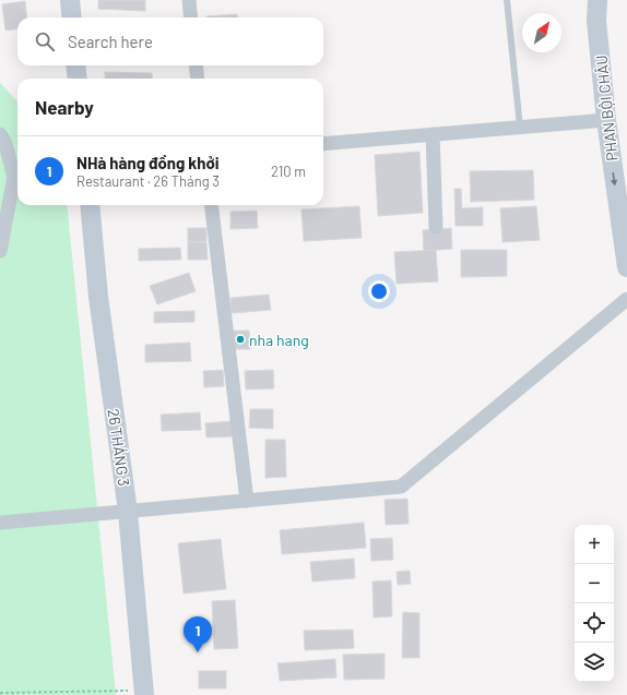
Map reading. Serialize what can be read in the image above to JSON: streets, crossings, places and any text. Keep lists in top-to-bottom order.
{
  "streets": {
    "street": ["PHAN BỘI CHÂU", "26 THÁNG 3"]
  },
  "one_way": ["PHAN BỘI CHÂU"],
  "places": ["nha hang"],
  "north": "top right",
  "page": {
    "search": "Search here",
    "heading": "Nearby",
    "list": [
      {
        "mark": "1",
        "name": "NHà hàng đồng khởi",
        "note": "Restaurant · 26 Tháng 3",
        "value": "210 m"
      }
    ],
    "map_buttons": ["+", "−"],
    "pins": "1"
  }
}
